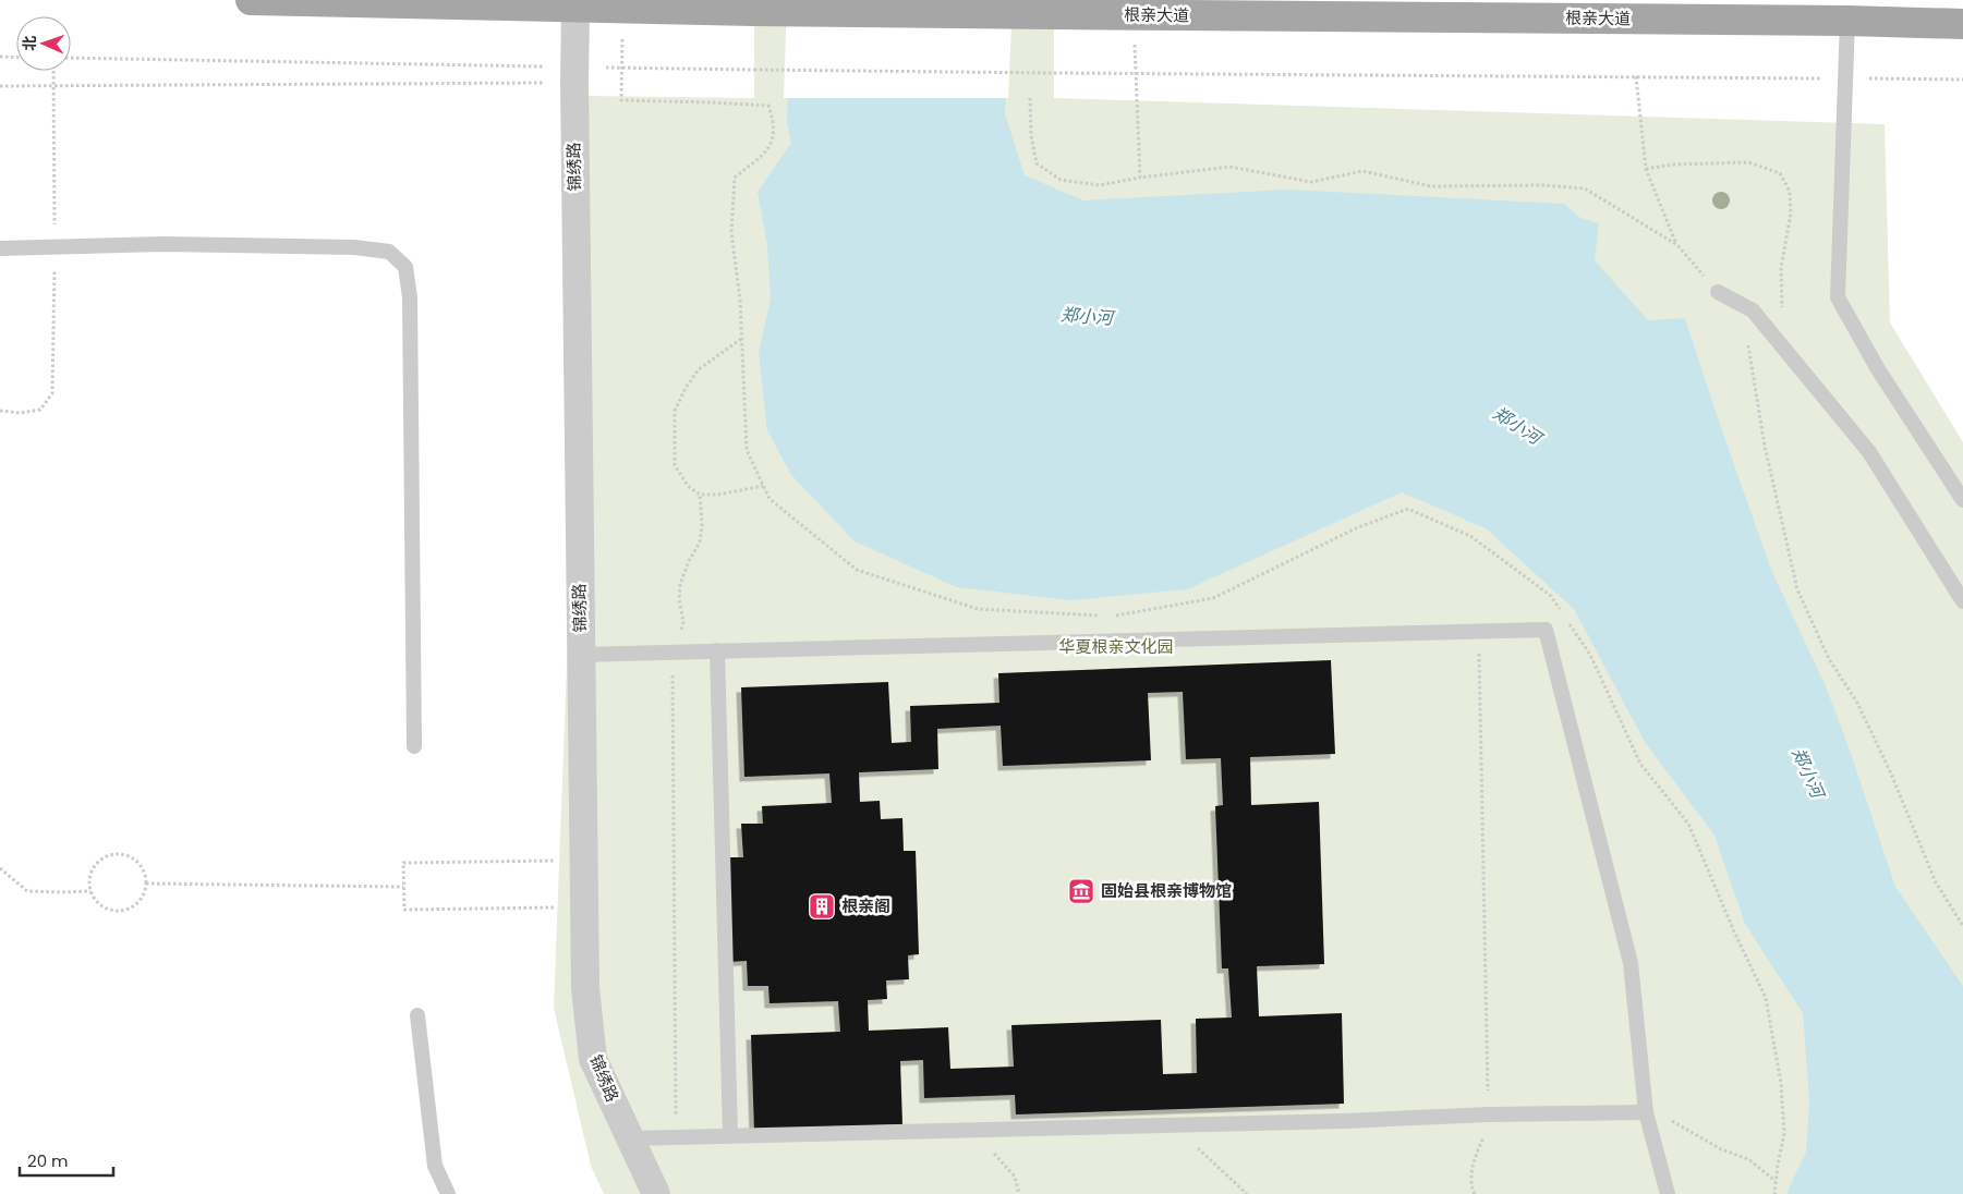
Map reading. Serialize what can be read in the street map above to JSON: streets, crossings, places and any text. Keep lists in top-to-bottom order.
{
  "streets": {
    "main road": ["根亲大道"],
    "street": ["锦绣路"]
  },
  "crossings": [
    ["根亲大道", "锦绣路"]
  ],
  "water": ["郑小河"],
  "parks": ["华夏根亲文化园"],
  "places": {
    "museum": ["固始县根亲博物馆"],
    "building": ["根亲阁"]
  },
  "scale_bar": "20 m",
  "north": "left"
}
